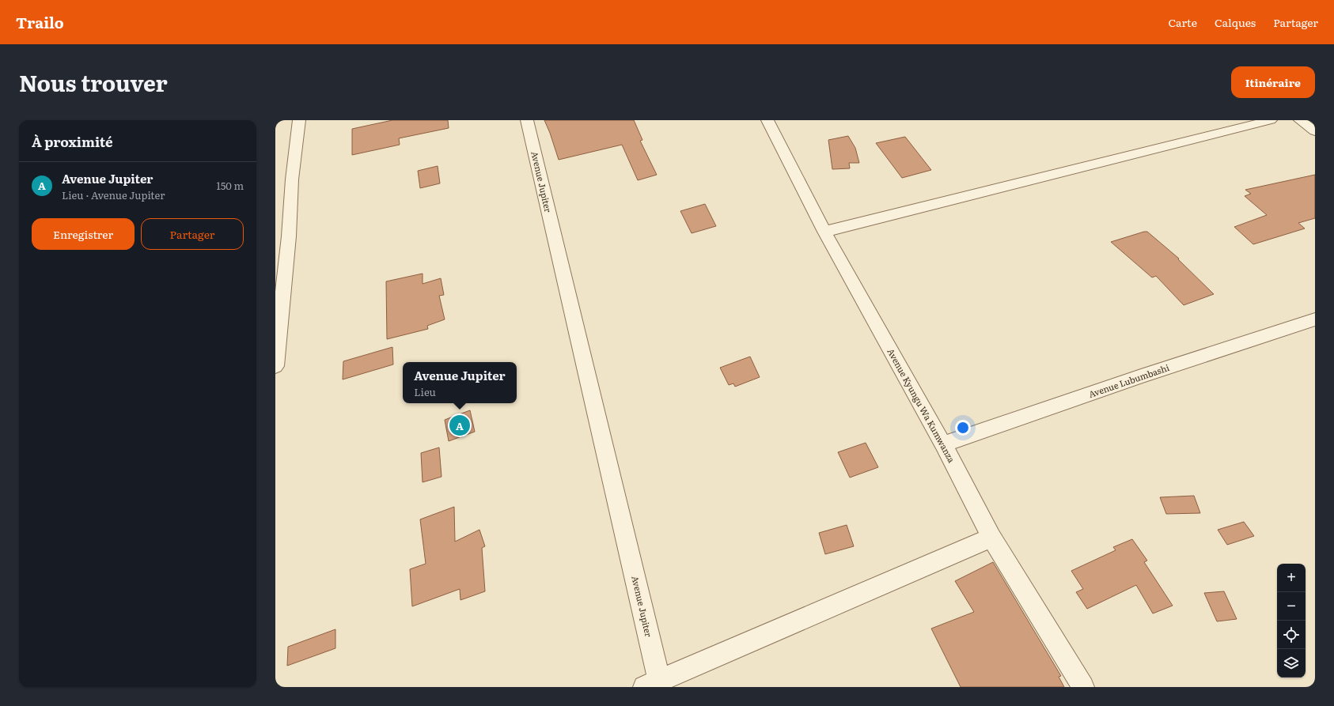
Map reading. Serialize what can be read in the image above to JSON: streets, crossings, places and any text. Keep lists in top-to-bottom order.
{
  "streets": {
    "street": ["Avenue Jupiter", "Avenue Lubumbashi", "Avenue Kyungu Wa Kumwanza"]
  },
  "crossings": [
    ["Avenue Lubumbashi", "Avenue Kyungu Wa Kumwanza"]
  ],
  "page": {
    "header": "Trailo",
    "nav": ["Carte", "Calques", "Partager"],
    "title": "Nous trouver",
    "buttons": [
      "Itinéraire",
      ["Enregistrer", "Partager"]
    ],
    "heading": "À proximité",
    "list": [
      {
        "mark": "A",
        "name": "Avenue Jupiter",
        "note": "Lieu · Avenue Jupiter",
        "value": "150 m"
      }
    ],
    "popup": ["Avenue Jupiter", "Lieu"],
    "pins": "A",
    "map_buttons": ["+", "−"]
  }
}
